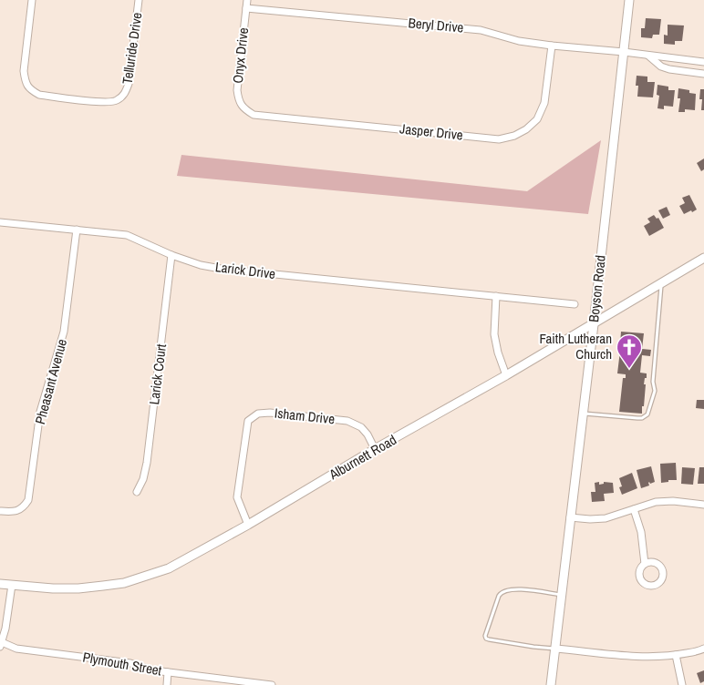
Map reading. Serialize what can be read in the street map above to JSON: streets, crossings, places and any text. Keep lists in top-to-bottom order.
{
  "streets": {
    "street": [
      "Beryl Drive",
      "Telluride Drive",
      "Onyx Drive",
      "Jasper Drive",
      "Larick Drive",
      "Boyson Road",
      "Larick Court",
      "Pheasant Avenue",
      "Isham Drive",
      "Alburnett Road",
      "Plymouth Street"
    ]
  },
  "crossings": [
    ["Beryl Drive", "Onyx Drive"],
    ["Beryl Drive", "Jasper Drive"],
    ["Beryl Drive", "Boyson Road"],
    ["Onyx Drive", "Jasper Drive"],
    ["Larick Drive", "Larick Court"],
    ["Larick Drive", "Pheasant Avenue"],
    ["Boyson Road", "Alburnett Road"],
    ["Isham Drive", "Alburnett Road"]
  ],
  "places": {
    "church": ["Faith Lutheran Church"]
  }
}
